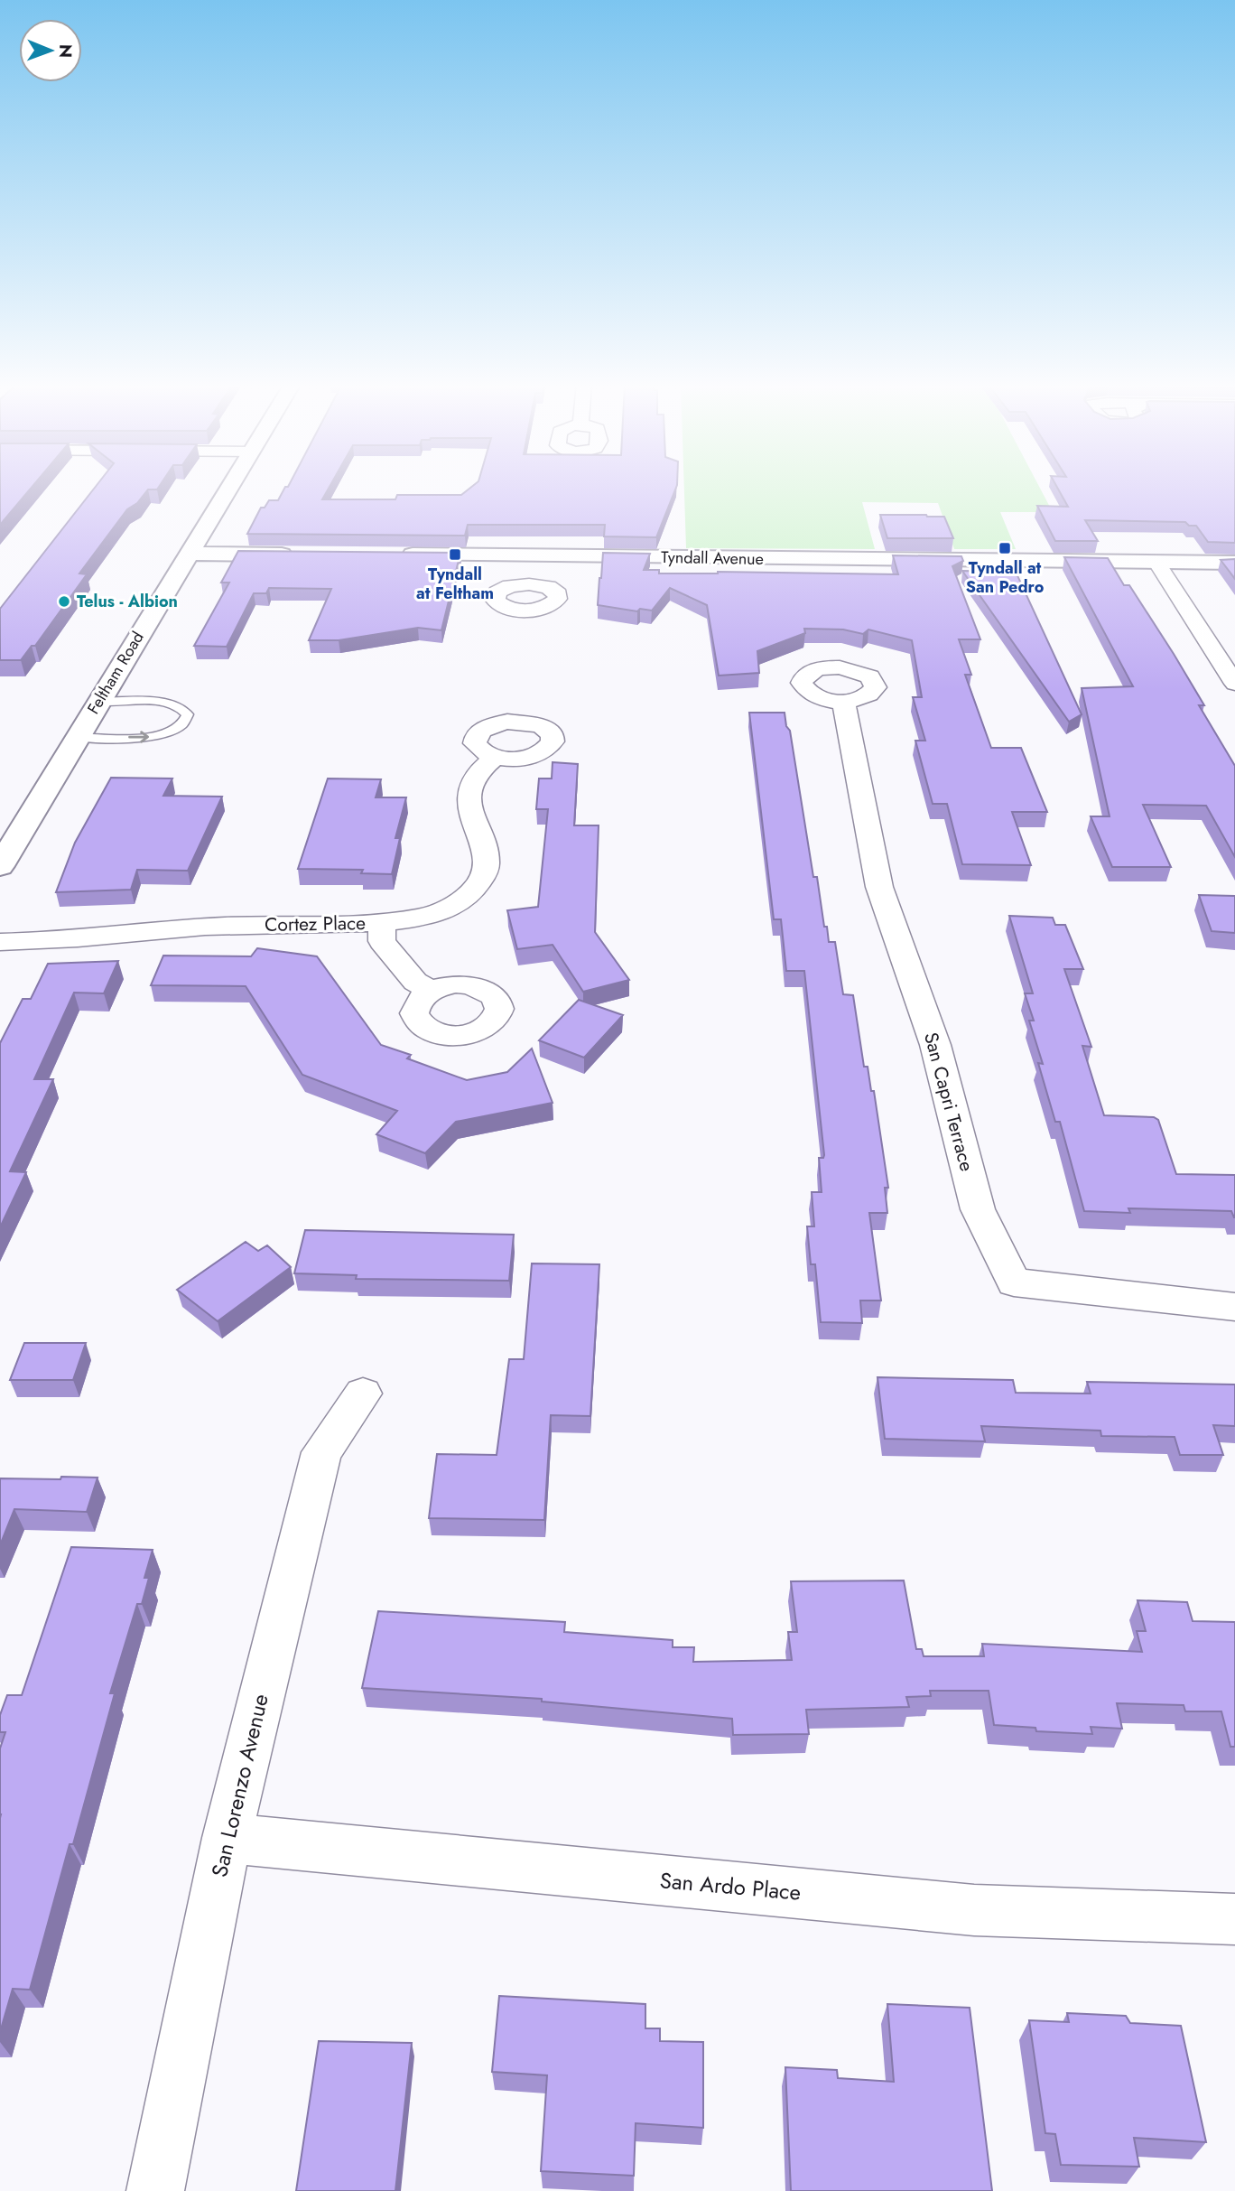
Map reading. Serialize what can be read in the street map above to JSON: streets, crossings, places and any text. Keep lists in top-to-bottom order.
{
  "streets": {
    "street": [
      "Tyndall Avenue",
      "Feltham Road",
      "Cortez Place",
      "San Capri Terrace",
      "San Lorenzo Avenue",
      "San Ardo Place"
    ]
  },
  "crossings": [
    ["San Lorenzo Avenue", "San Ardo Place"]
  ],
  "places": {
    "transit": ["Tyndall at San Pedro", "Tyndall at Feltham"],
    "other": ["Telus - Albion"]
  },
  "north": "right"
}
